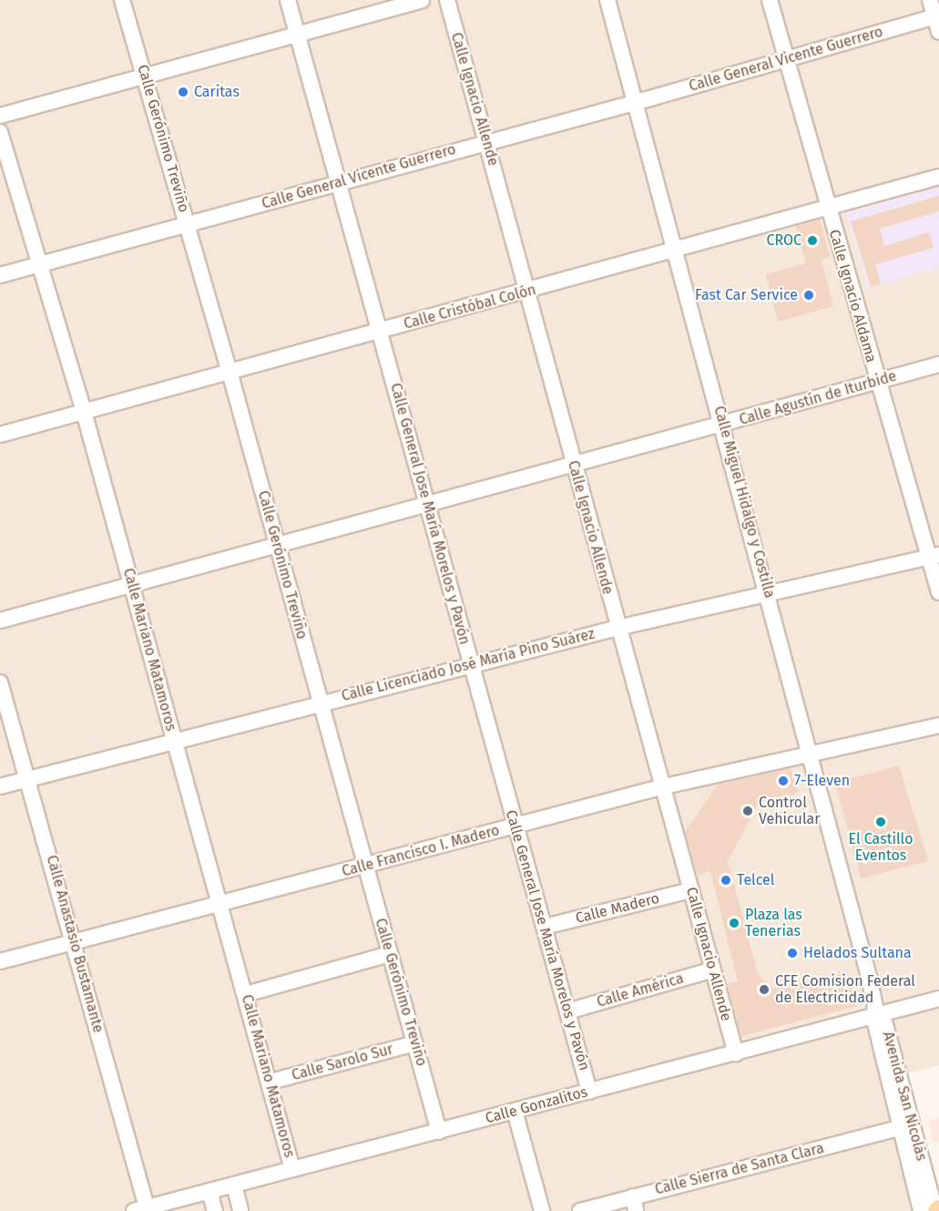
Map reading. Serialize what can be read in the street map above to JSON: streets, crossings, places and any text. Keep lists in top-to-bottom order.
{
  "streets": {
    "street": [
      "Calle General Vicente Guerrero",
      "Calle Ignacio Allende",
      "Calle Gerónimo Treviño",
      "Calle Ignacio Aldama",
      "Calle Cristóbal Colón",
      "Calle Agustín de Iturbide",
      "Calle Miguel Hidalgo y Costilla",
      "Calle General Jose María Morelos y Pavón",
      "Calle Mariano Matamoros",
      "Calle Licenciado José María Pino Suárez",
      "Calle Francisco I. Madero",
      "Calle Madero",
      "Calle Anastasio Bustamante",
      "Calle América",
      "Calle Sarolo Sur",
      "Avenida San Nicolás",
      "Calle Gonzalitos",
      "Calle Sierra de Santa Clara"
    ]
  },
  "crossings": [
    ["Calle General Vicente Guerrero", "Calle Ignacio Allende"],
    ["Calle General Vicente Guerrero", "Calle Gerónimo Treviño"],
    ["Calle General Vicente Guerrero", "Calle Ignacio Aldama"],
    ["Calle General Vicente Guerrero", "Calle Miguel Hidalgo y Costilla"],
    ["Calle General Vicente Guerrero", "Calle General Jose María Morelos y Pavón"],
    ["Calle General Vicente Guerrero", "Calle Mariano Matamoros"],
    ["Calle Ignacio Allende", "Calle Cristóbal Colón"],
    ["Calle Ignacio Allende", "Calle Agustín de Iturbide"],
    ["Calle Ignacio Allende", "Calle Licenciado José María Pino Suárez"],
    ["Calle Ignacio Allende", "Calle Francisco I. Madero"],
    ["Calle Ignacio Allende", "Calle Madero"],
    ["Calle Ignacio Allende", "Calle América"],
    ["Calle Ignacio Allende", "Calle Gonzalitos"],
    ["Calle Gerónimo Treviño", "Calle Cristóbal Colón"],
    ["Calle Gerónimo Treviño", "Calle Agustín de Iturbide"],
    ["Calle Gerónimo Treviño", "Calle Licenciado José María Pino Suárez"],
    ["Calle Gerónimo Treviño", "Calle Francisco I. Madero"],
    ["Calle Gerónimo Treviño", "Calle Sarolo Sur"],
    ["Calle Gerónimo Treviño", "Calle Gonzalitos"],
    ["Calle Ignacio Aldama", "Calle Cristóbal Colón"],
    ["Calle Ignacio Aldama", "Calle Agustín de Iturbide"],
    ["Calle Ignacio Aldama", "Calle Licenciado José María Pino Suárez"],
    ["Calle Cristóbal Colón", "Calle Miguel Hidalgo y Costilla"],
    ["Calle Cristóbal Colón", "Calle General Jose María Morelos y Pavón"],
    ["Calle Cristóbal Colón", "Calle Mariano Matamoros"],
    ["Calle Agustín de Iturbide", "Calle Miguel Hidalgo y Costilla"],
    ["Calle Agustín de Iturbide", "Calle General Jose María Morelos y Pavón"],
    ["Calle Agustín de Iturbide", "Calle Mariano Matamoros"],
    ["Calle Miguel Hidalgo y Costilla", "Calle Licenciado José María Pino Suárez"],
    ["Calle Miguel Hidalgo y Costilla", "Calle Francisco I. Madero"],
    ["Calle Miguel Hidalgo y Costilla", "Avenida San Nicolás"],
    ["Calle Miguel Hidalgo y Costilla", "Calle Gonzalitos"],
    ["Calle General Jose María Morelos y Pavón", "Calle Licenciado José María Pino Suárez"],
    ["Calle General Jose María Morelos y Pavón", "Calle Francisco I. Madero"],
    ["Calle General Jose María Morelos y Pavón", "Calle Madero"],
    ["Calle General Jose María Morelos y Pavón", "Calle América"],
    ["Calle General Jose María Morelos y Pavón", "Calle Gonzalitos"],
    ["Calle Mariano Matamoros", "Calle Licenciado José María Pino Suárez"],
    ["Calle Mariano Matamoros", "Calle Francisco I. Madero"],
    ["Calle Mariano Matamoros", "Calle Sarolo Sur"],
    ["Calle Mariano Matamoros", "Calle Gonzalitos"],
    ["Calle Licenciado José María Pino Suárez", "Calle Anastasio Bustamante"],
    ["Calle Francisco I. Madero", "Calle Anastasio Bustamante"],
    ["Calle Anastasio Bustamante", "Calle Gonzalitos"],
    ["Avenida San Nicolás", "Calle Gonzalitos"],
    ["Avenida San Nicolás", "Calle Sierra de Santa Clara"]
  ],
  "places": [
    "Caritas",
    "CROC",
    "Fast Car Service",
    "7-Eleven",
    "Control Vehicular",
    "El Castillo Eventos",
    "Telcel",
    "Plaza las Tenerias",
    "Helados Sultana",
    "CFE Comision Federal de Electricidad"
  ]
}
